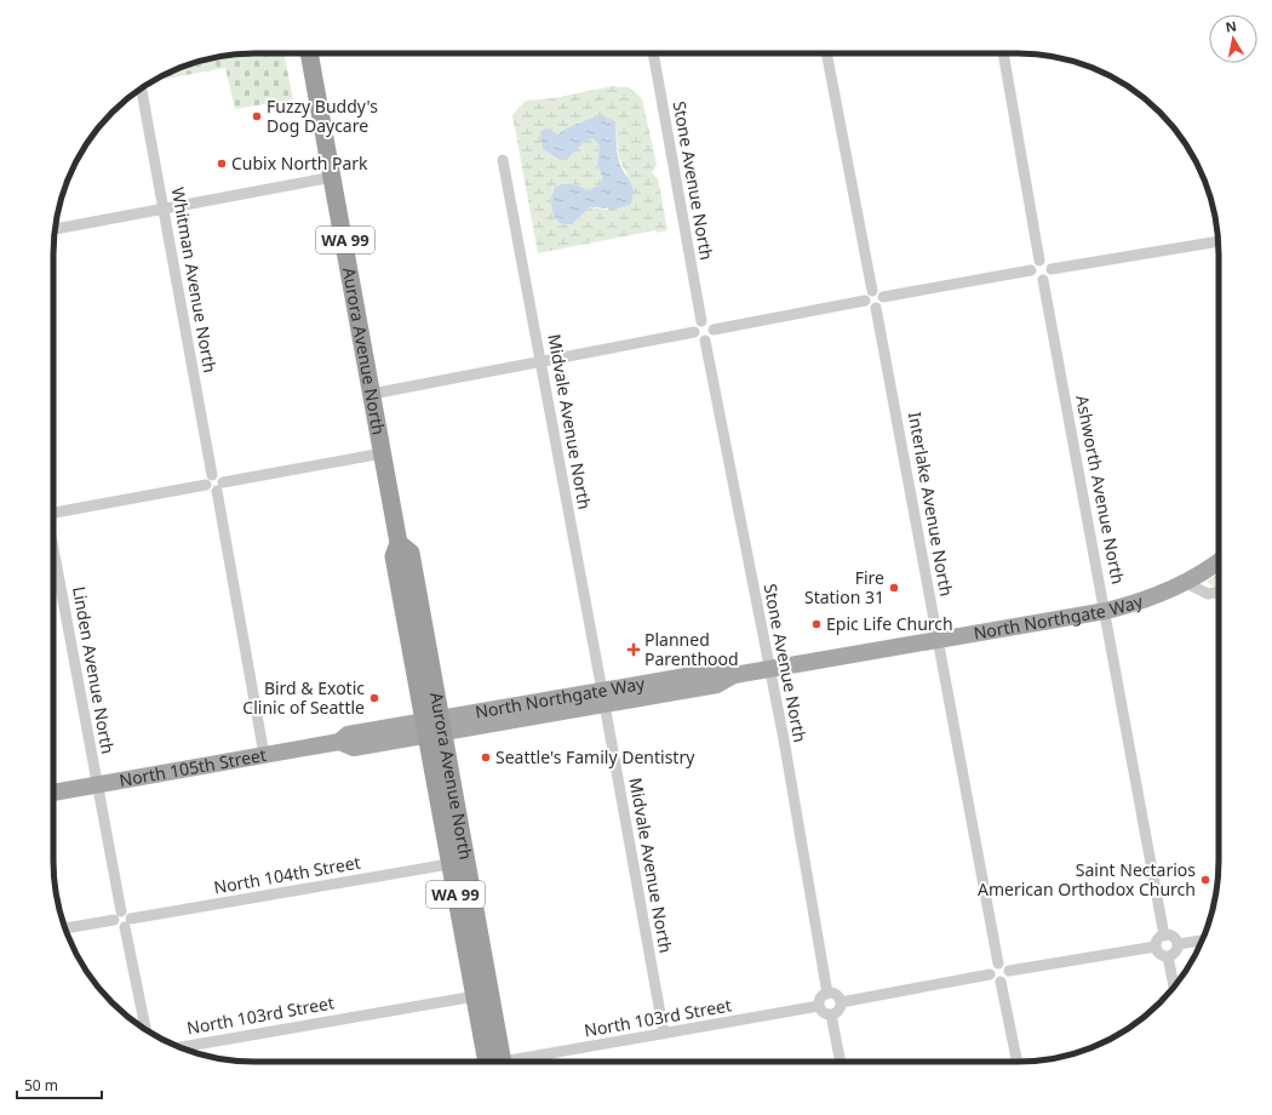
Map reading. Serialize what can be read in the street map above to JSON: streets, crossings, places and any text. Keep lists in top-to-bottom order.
{
  "streets": {
    "highway": ["WA 99", "Aurora Avenue North"],
    "main road": ["North Northgate Way", "North 105th Street"],
    "street": [
      "Stone Avenue North",
      "Whitman Avenue North",
      "Midvale Avenue North",
      "Ashworth Avenue North",
      "Interlake Avenue North",
      "Linden Avenue North",
      "North 104th Street",
      "North 103rd Street"
    ]
  },
  "crossings": [
    ["Stone Avenue North", "North Northgate Way"],
    ["Stone Avenue North", "North 103rd Street"],
    ["Aurora Avenue North", "North Northgate Way"],
    ["Aurora Avenue North", "North 105th Street"],
    ["Aurora Avenue North", "North 104th Street"],
    ["Aurora Avenue North", "North 103rd Street"],
    ["Midvale Avenue North", "North Northgate Way"],
    ["Midvale Avenue North", "North 103rd Street"],
    ["Ashworth Avenue North", "North Northgate Way"],
    ["Interlake Avenue North", "North Northgate Way"],
    ["North Northgate Way", "North 105th Street"],
    ["Linden Avenue North", "North 105th Street"]
  ],
  "places": {
    "other": [
      "Fuzzy Buddy's Dog Daycare",
      "Cubix North Park",
      "Fire Station 31",
      "Epic Life Church",
      "Bird & Exotic Clinic of Seattle",
      "Seattle's Family Dentistry",
      "Saint Nectarios American Orthodox Church"
    ],
    "health": ["Planned Parenthood"]
  },
  "scale_bar": "50 m",
  "north": "top"
}
